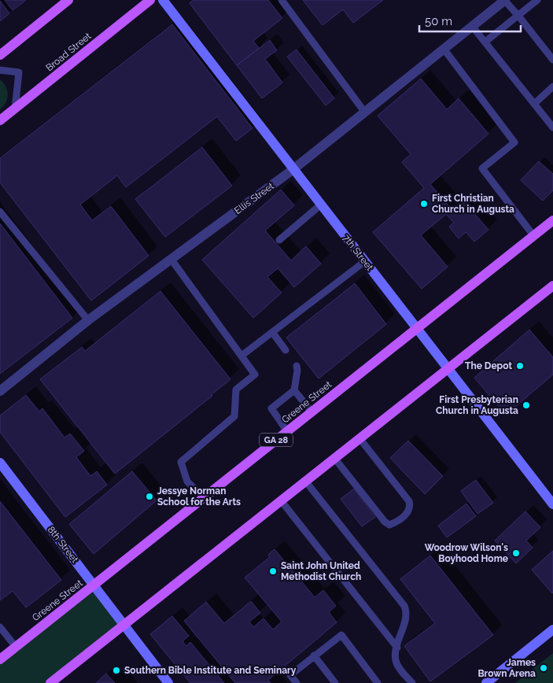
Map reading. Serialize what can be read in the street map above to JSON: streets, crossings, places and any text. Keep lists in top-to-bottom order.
{
  "streets": {
    "main road": [
      "Broad Street",
      "7th Street",
      "Greene Street",
      "GA 28",
      "8th Street"
    ],
    "street": ["Ellis Street"]
  },
  "crossings": [
    ["Ellis Street", "7th Street"],
    ["7th Street", "Greene Street"],
    ["Greene Street", "8th Street"]
  ],
  "places": [
    "First Christian Church in Augusta",
    "The Depot",
    "First Presbyterian Church in Augusta",
    "Jessye Norman School for the Arts",
    "Woodrow Wilson's Boyhood Home",
    "Saint John United Methodist Church",
    "James Brown Arena",
    "Southern Bible Institute and Seminary"
  ],
  "scale_bar": "50 m"
}
